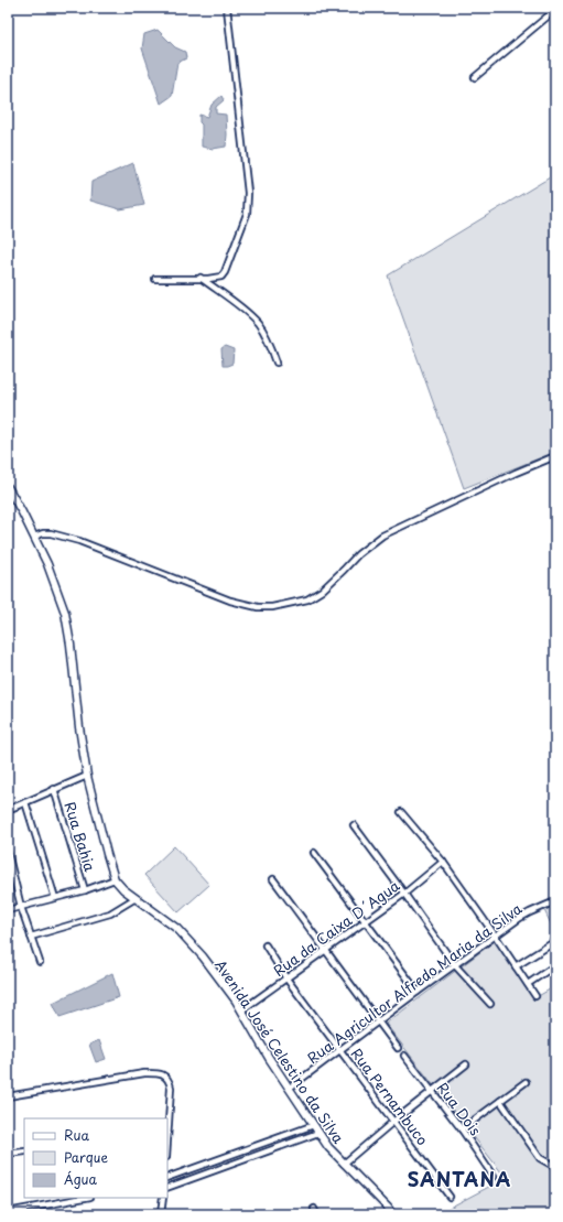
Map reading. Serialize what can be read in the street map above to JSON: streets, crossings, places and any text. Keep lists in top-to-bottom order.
{
  "streets": {
    "street": [
      "Rua Bahia",
      "Rua da Caixa D´Agua",
      "Rua Agricultor Alfredo Maria da Silva",
      "Avenida José Celestino da Silva",
      "Rua Pernambuco",
      "Rua Dois"
    ]
  },
  "crossings": [
    ["Rua da Caixa D´Agua", "Avenida José Celestino da Silva"],
    ["Rua da Caixa D´Agua", "Rua Pernambuco"],
    ["Rua Agricultor Alfredo Maria da Silva", "Avenida José Celestino da Silva"],
    ["Rua Agricultor Alfredo Maria da Silva", "Rua Pernambuco"]
  ],
  "districts": ["SANTANA"],
  "legend": ["Rua", "Parque", "Água"]
}
